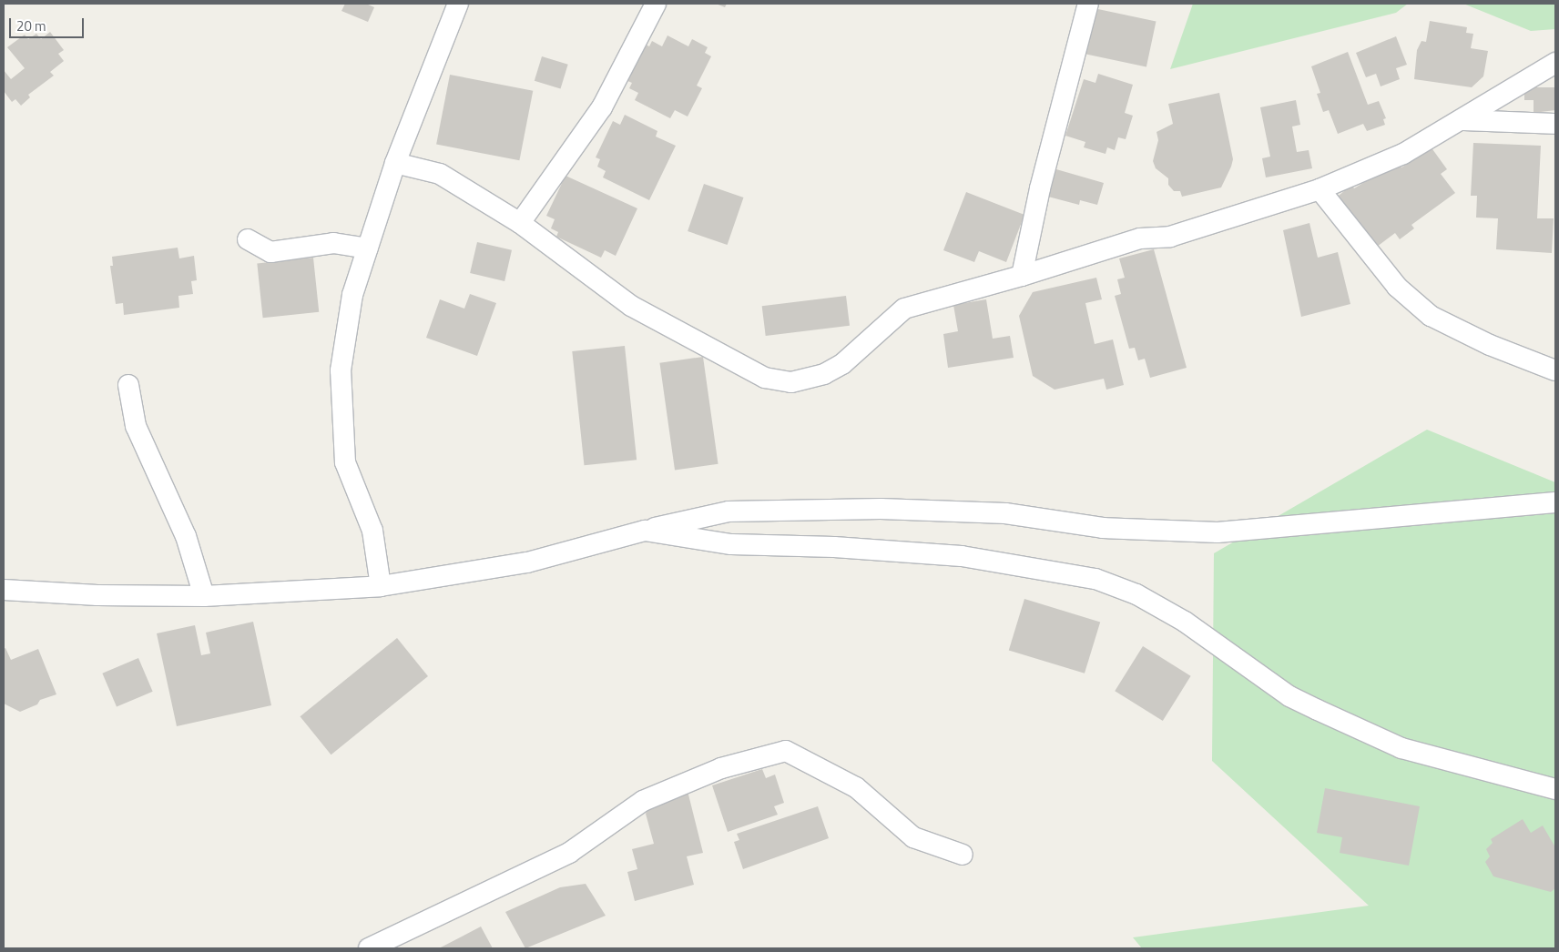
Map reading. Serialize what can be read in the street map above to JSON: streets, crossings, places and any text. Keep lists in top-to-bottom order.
{
  "scale_bar": "20 m"
}
